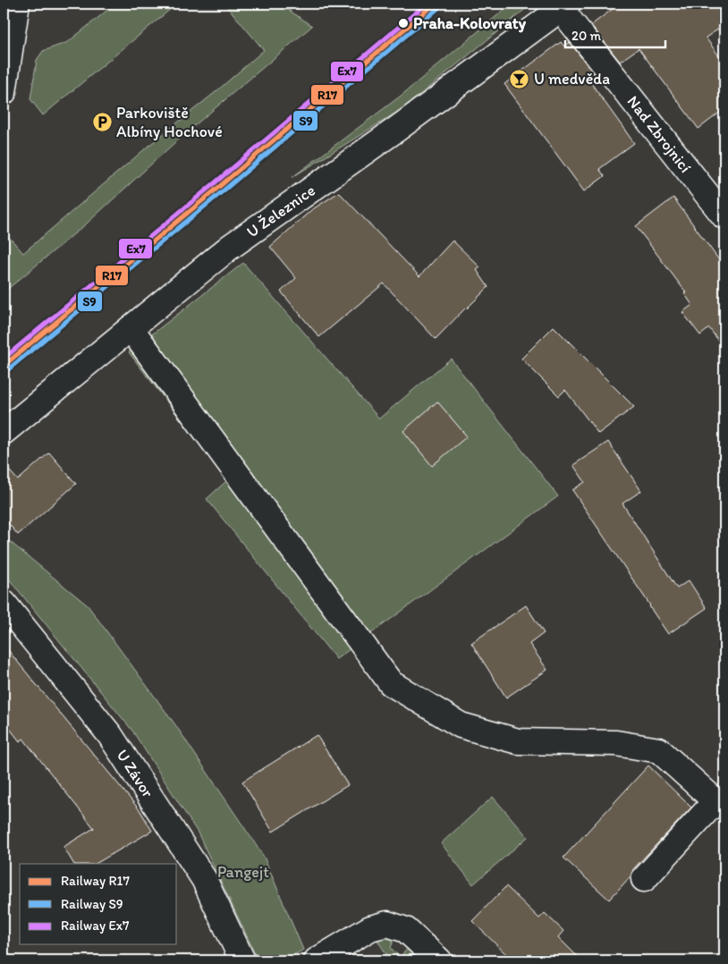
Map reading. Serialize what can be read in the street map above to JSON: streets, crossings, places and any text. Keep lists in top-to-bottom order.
{
  "streets": {
    "street": ["Nad Zbrojnicí", "U Železnice", "U Závor"]
  },
  "crossings": [
    ["Nad Zbrojnicí", "U Železnice"]
  ],
  "parks": ["Pangejt"],
  "places": {
    "other": ["Praha-Kolovraty"],
    "bar": ["U medvěda"],
    "parking": ["Parkoviště Albíny Hochové"]
  },
  "lines": ["rail line R17", "rail line Ex7", "rail line S9"],
  "legend": ["Railway R17", "Railway S9", "Railway Ex7"],
  "scale_bar": "20 m"
}
